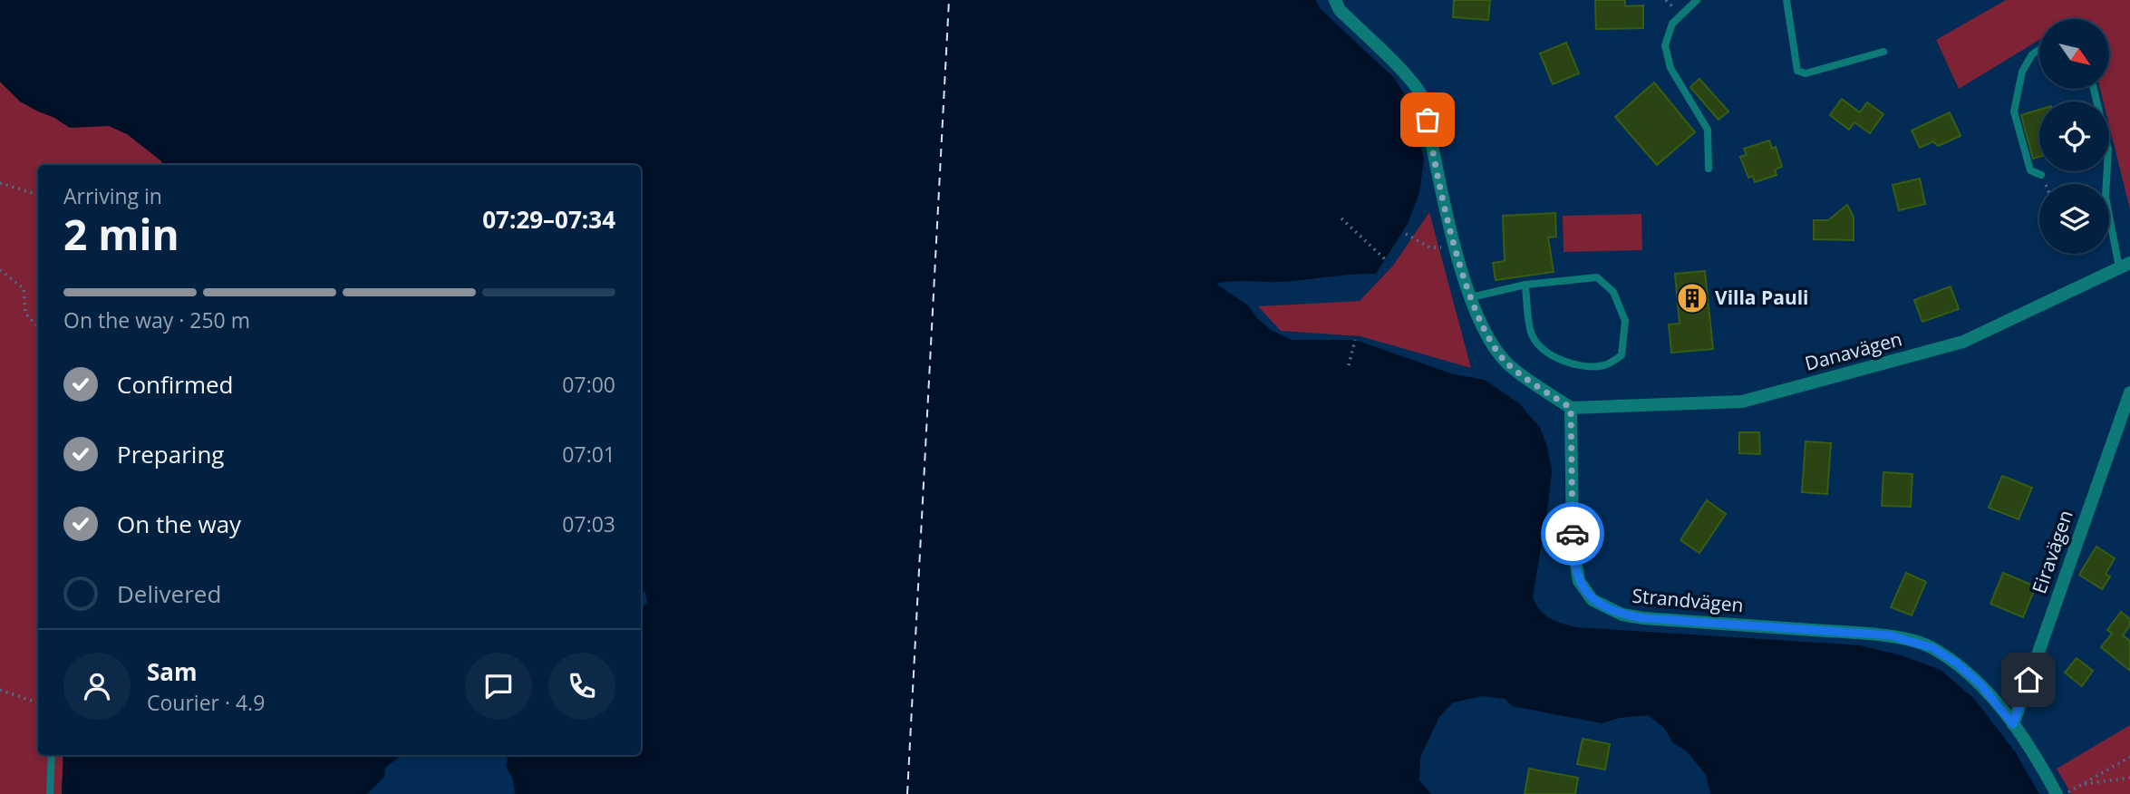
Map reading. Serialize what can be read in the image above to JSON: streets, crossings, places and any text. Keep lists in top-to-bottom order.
{
  "streets": {
    "street": ["Danavägen", "Eiravägen", "Strandvägen"]
  },
  "crossings": [
    ["Danavägen", "Strandvägen"],
    ["Eiravägen", "Strandvägen"]
  ],
  "places": {
    "building": ["Villa Pauli"]
  },
  "north": "bottom right",
  "page": {
    "heading": ["2 min", "Arriving in", "07:29–07:34"],
    "panel": ["Sam", "Courier · 4.9"],
    "bar": "On the way · 250 m",
    "list": [
      ["Confirmed", "07:00"],
      ["Preparing", "07:01"],
      ["On the way", "07:03"],
      "Delivered"
    ]
  }
}
